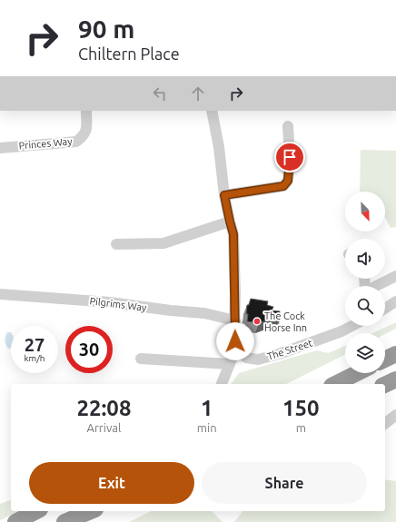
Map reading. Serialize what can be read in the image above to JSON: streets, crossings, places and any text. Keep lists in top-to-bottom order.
{
  "streets": {
    "street": ["Princes Way", "Pilgrims Way", "The Street"]
  },
  "places": ["The Cock Horse Inn"],
  "north": "bottom right",
  "page": {
    "turn": ["90 m", "Chiltern Place"],
    "speed": "27 km/h",
    "limit": "30",
    "eta": [
      "22:08",
      "Arrival",
      "1",
      "min",
      "150",
      "m"
    ],
    "buttons": ["Exit", "Share"]
  }
}
